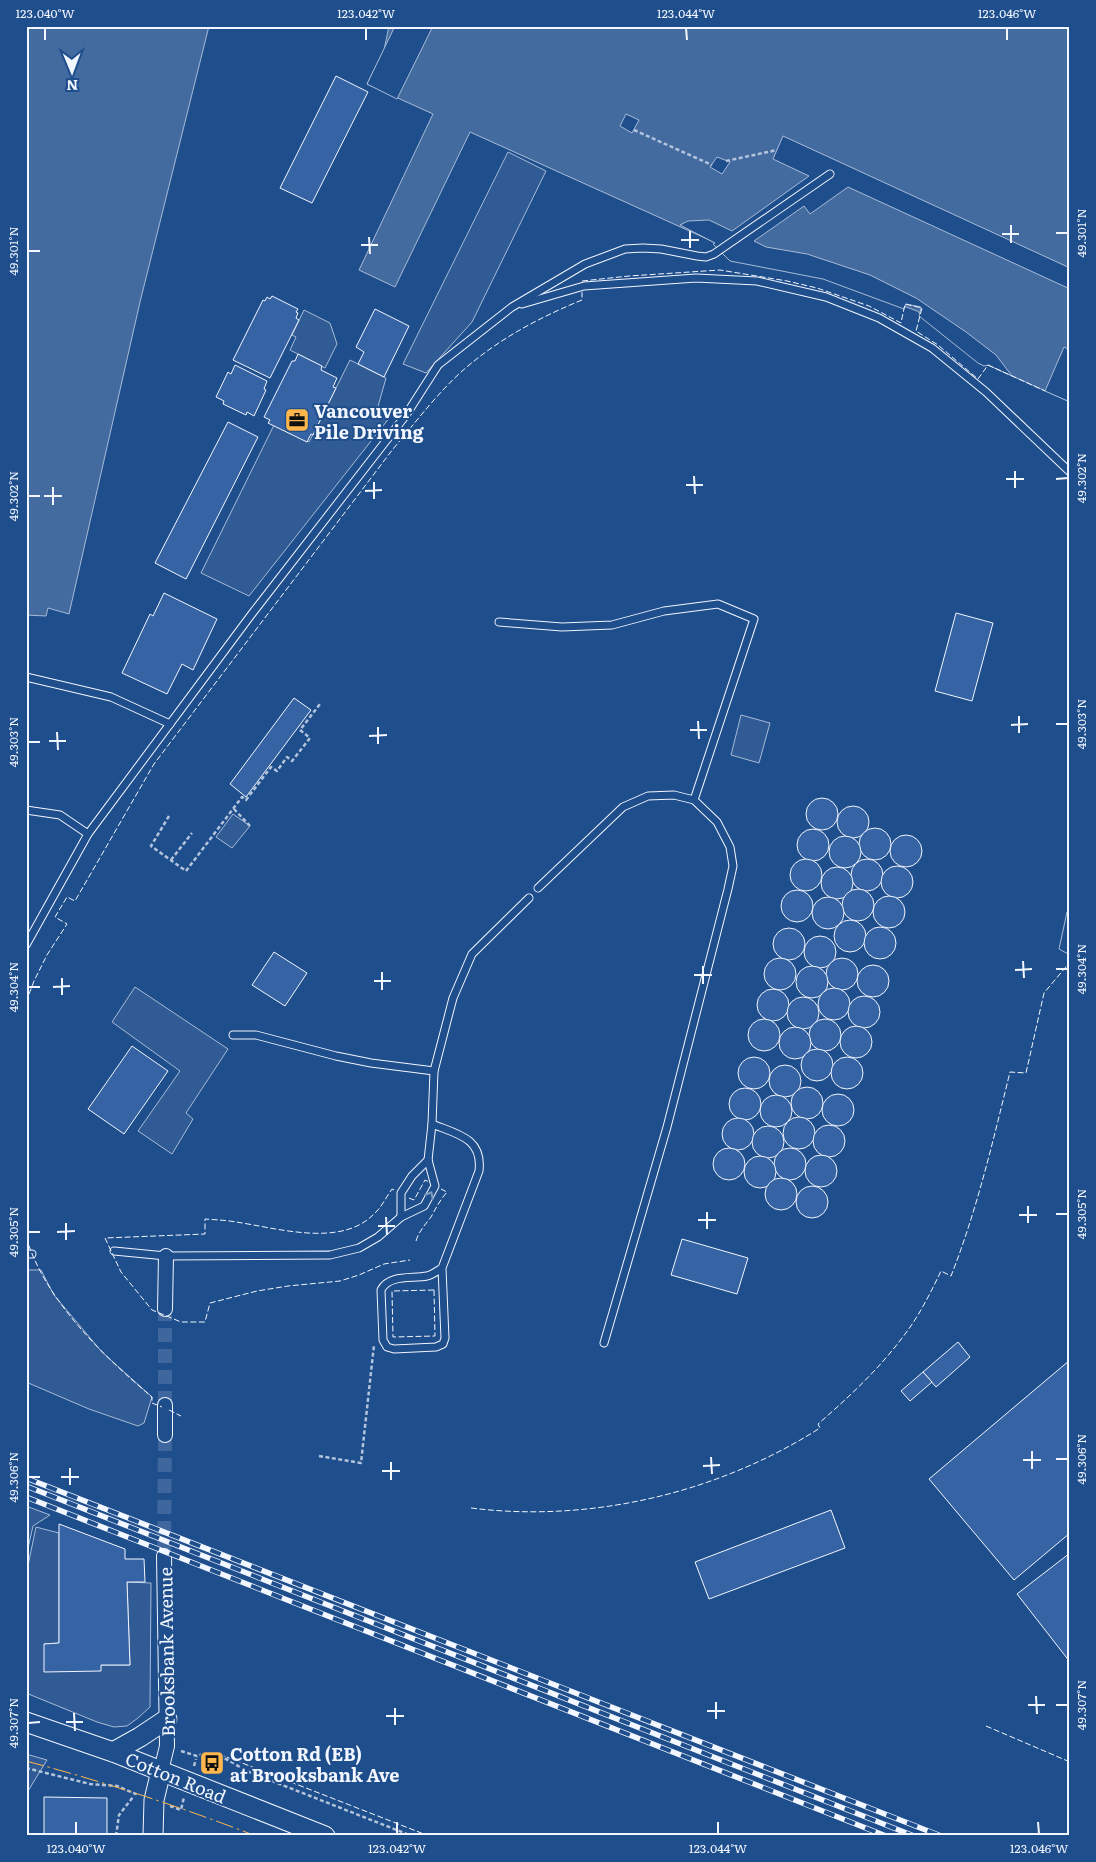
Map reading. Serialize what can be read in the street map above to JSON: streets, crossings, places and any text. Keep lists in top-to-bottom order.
{
  "streets": {
    "main road": ["Brooksbank Avenue", "Cotton Road"]
  },
  "crossings": [
    ["Brooksbank Avenue", "Cotton Road"]
  ],
  "places": {
    "office": ["Vancouver Pile Driving"],
    "bus stop": ["Cotton Rd (EB) at Brooksbank Ave"]
  },
  "north": "bottom",
  "coordinates": [
    "123.040°W",
    "123.042°W",
    "123.044°W",
    "123.046°W",
    "49.301°N",
    "49.302°N",
    "49.303°N",
    "49.304°N",
    "49.305°N",
    "49.306°N",
    "49.307°N"
  ]
}
